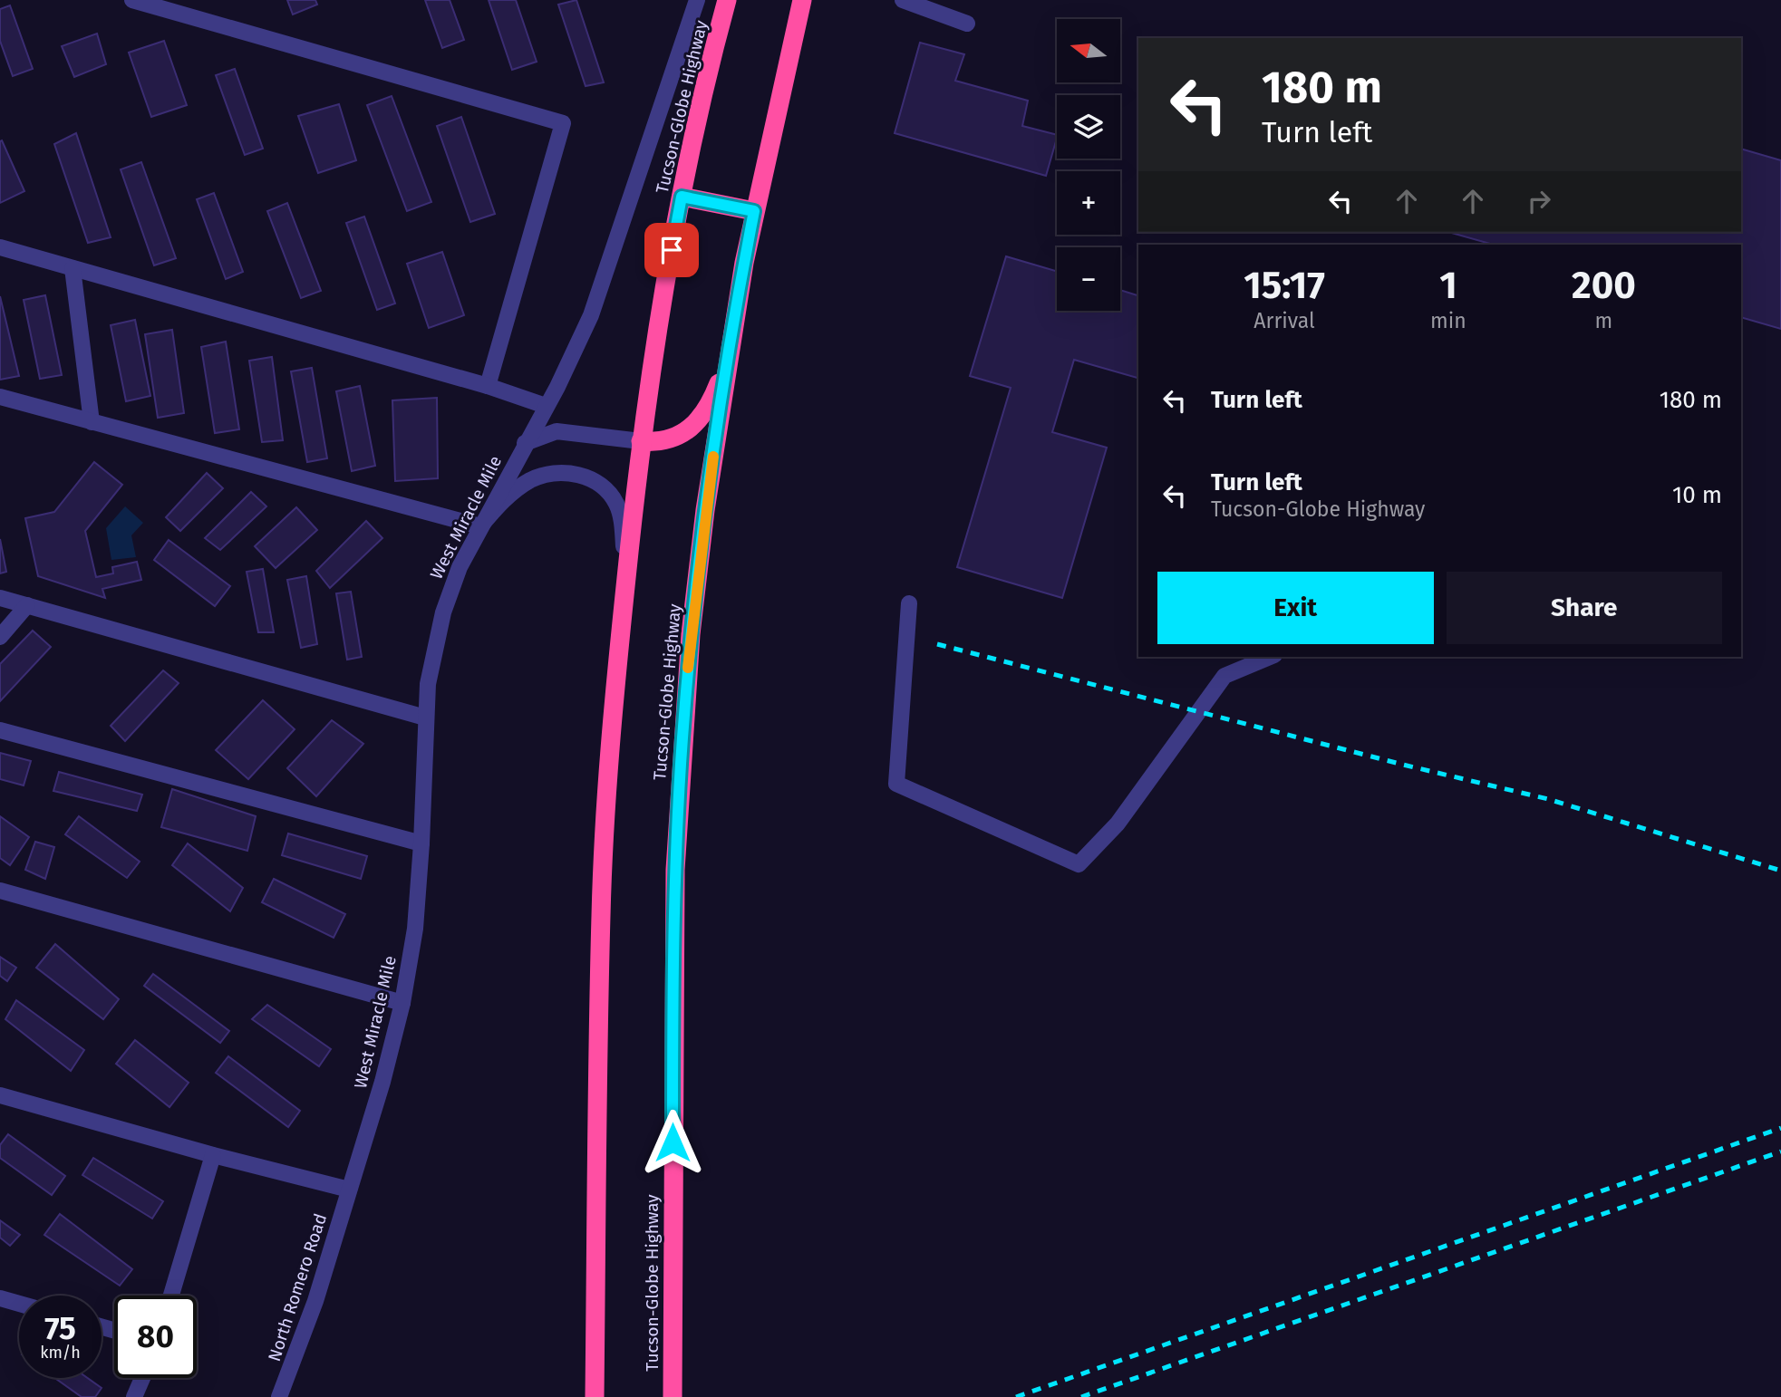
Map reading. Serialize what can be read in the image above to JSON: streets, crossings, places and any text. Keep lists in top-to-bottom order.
{
  "streets": {
    "highway": ["Tucson-Globe Highway"],
    "street": ["West Miracle Mile", "North Romero Road"]
  },
  "crossings": [
    ["West Miracle Mile", "North Romero Road"]
  ],
  "north": "left",
  "page": {
    "map_buttons": ["+", "−"],
    "turn": ["180 m", "Turn left"],
    "eta": [
      "15:17",
      "Arrival",
      "1",
      "min",
      "200",
      "m"
    ],
    "list": [
      {
        "name": "Turn left",
        "value": "180 m"
      },
      {
        "name": "Turn left",
        "note": "Tucson-Globe Highway",
        "value": "10 m"
      }
    ],
    "buttons": ["Exit", "Share"],
    "speed": "75 km/h",
    "limit": "80"
  }
}
